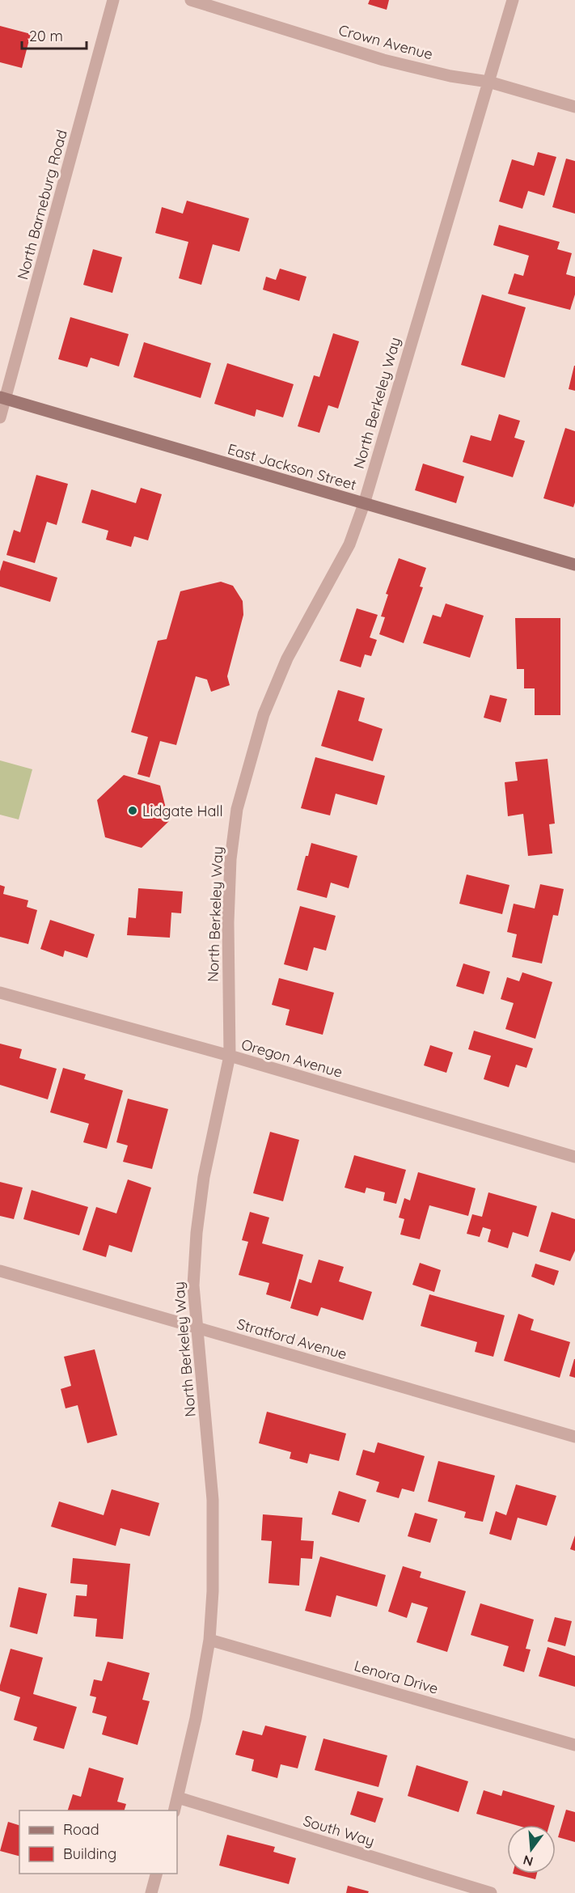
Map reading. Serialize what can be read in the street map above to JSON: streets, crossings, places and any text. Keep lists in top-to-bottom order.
{
  "streets": {
    "street": [
      "Crown Avenue",
      "North Barneburg Road",
      "North Berkeley Way",
      "East Jackson Street",
      "Oregon Avenue",
      "Stratford Avenue",
      "Lenora Drive",
      "South Way"
    ]
  },
  "crossings": [
    ["Crown Avenue", "North Berkeley Way"],
    ["North Barneburg Road", "East Jackson Street"],
    ["North Berkeley Way", "East Jackson Street"],
    ["North Berkeley Way", "Oregon Avenue"],
    ["North Berkeley Way", "Stratford Avenue"],
    ["North Berkeley Way", "Lenora Drive"],
    ["North Berkeley Way", "South Way"]
  ],
  "places": ["Lidgate Hall"],
  "legend": ["Road", "Building"],
  "scale_bar": "20 m",
  "north": "bottom"
}
